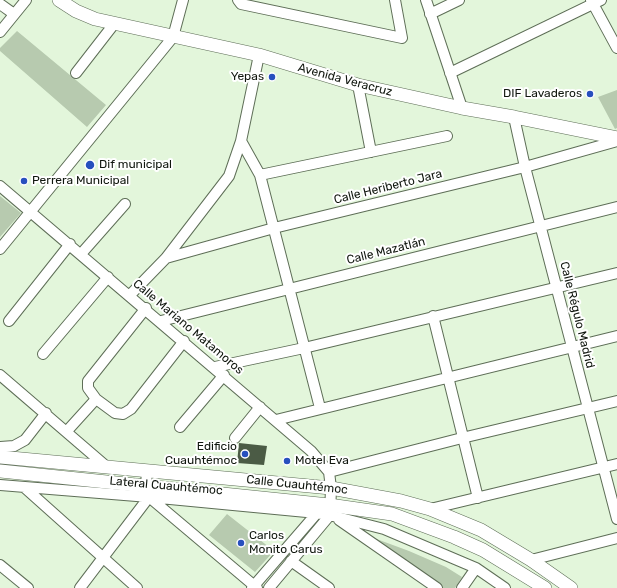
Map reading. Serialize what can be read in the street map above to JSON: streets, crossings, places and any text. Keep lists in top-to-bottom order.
{
  "streets": {
    "main road": ["Avenida Veracruz", "Calle Cuauhtémoc"],
    "street": [
      "Calle Heriberto Jara",
      "Calle Mazatlán",
      "Calle Régulo Madrid",
      "Calle Mariano Matamoros",
      "Lateral Cuauhtémoc"
    ]
  },
  "crossings": [
    ["Avenida Veracruz", "Calle Régulo Madrid"],
    ["Calle Heriberto Jara", "Calle Régulo Madrid"],
    ["Calle Mazatlán", "Calle Régulo Madrid"],
    ["Calle Mazatlán", "Calle Mariano Matamoros"],
    ["Calle Mariano Matamoros", "Calle Cuauhtémoc"],
    ["Calle Cuauhtémoc", "Lateral Cuauhtémoc"]
  ],
  "places": [
    "Yepas",
    "DIF Lavaderos",
    "Dif municipal",
    "Perrera Municipal",
    "Edificio Cuauhtémoc",
    "Motel Eva",
    "Carlos Monito Carus"
  ]
}
